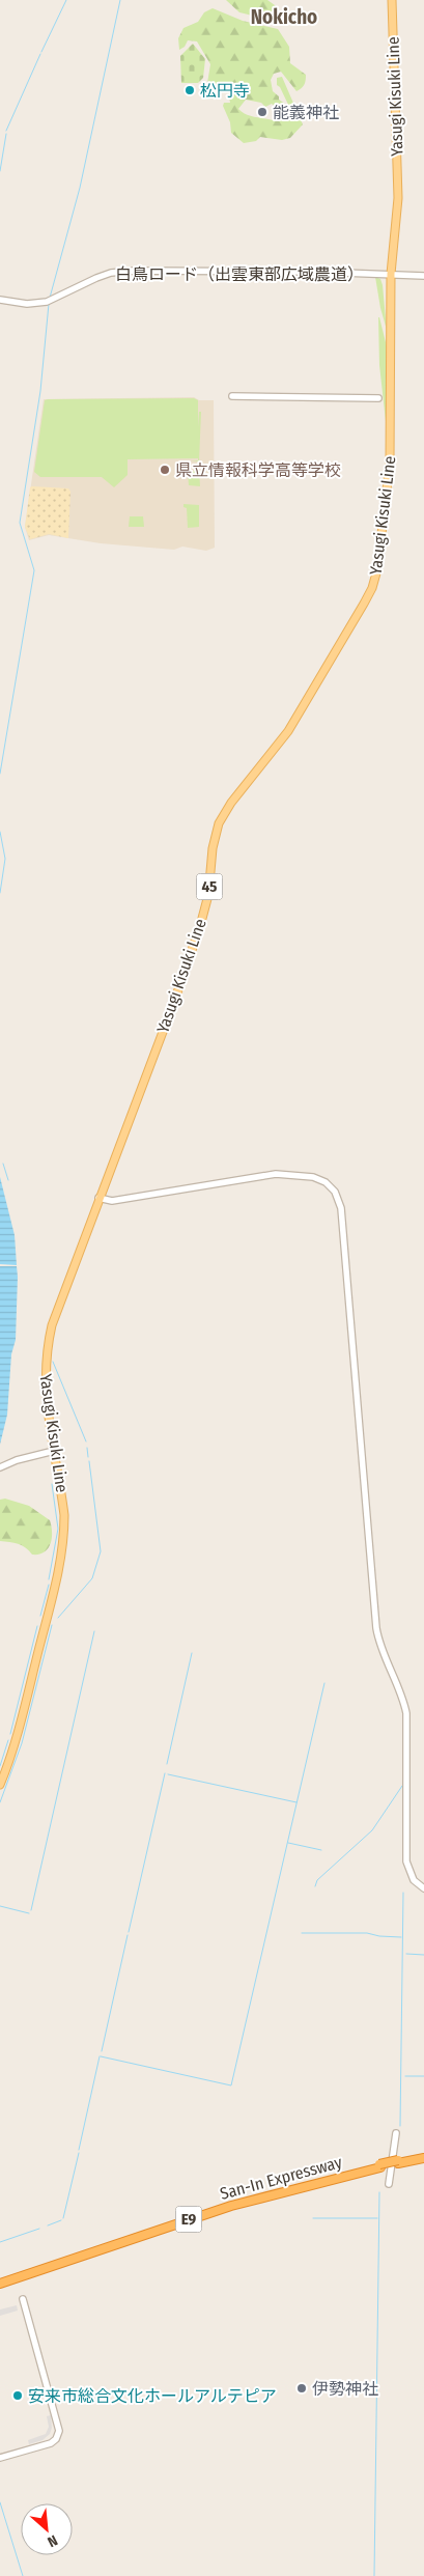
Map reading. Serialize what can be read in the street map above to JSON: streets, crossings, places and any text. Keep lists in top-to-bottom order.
{
  "streets": {
    "highway": ["San-In Expressway", "E9"],
    "main road": ["Yasugi Kisuki Line", "45"],
    "street": ["白鳥ロード（出雲東部広域農道）"]
  },
  "crossings": [
    ["Yasugi Kisuki Line", "白鳥ロード（出雲東部広域農道）"]
  ],
  "districts": ["Nokicho"],
  "places": [
    "松円寺",
    "能義神社",
    "県立情報科学高等学校",
    "伊勢神社",
    "安来市総合文化ホールアルテピア"
  ],
  "north": "bottom right"
}
